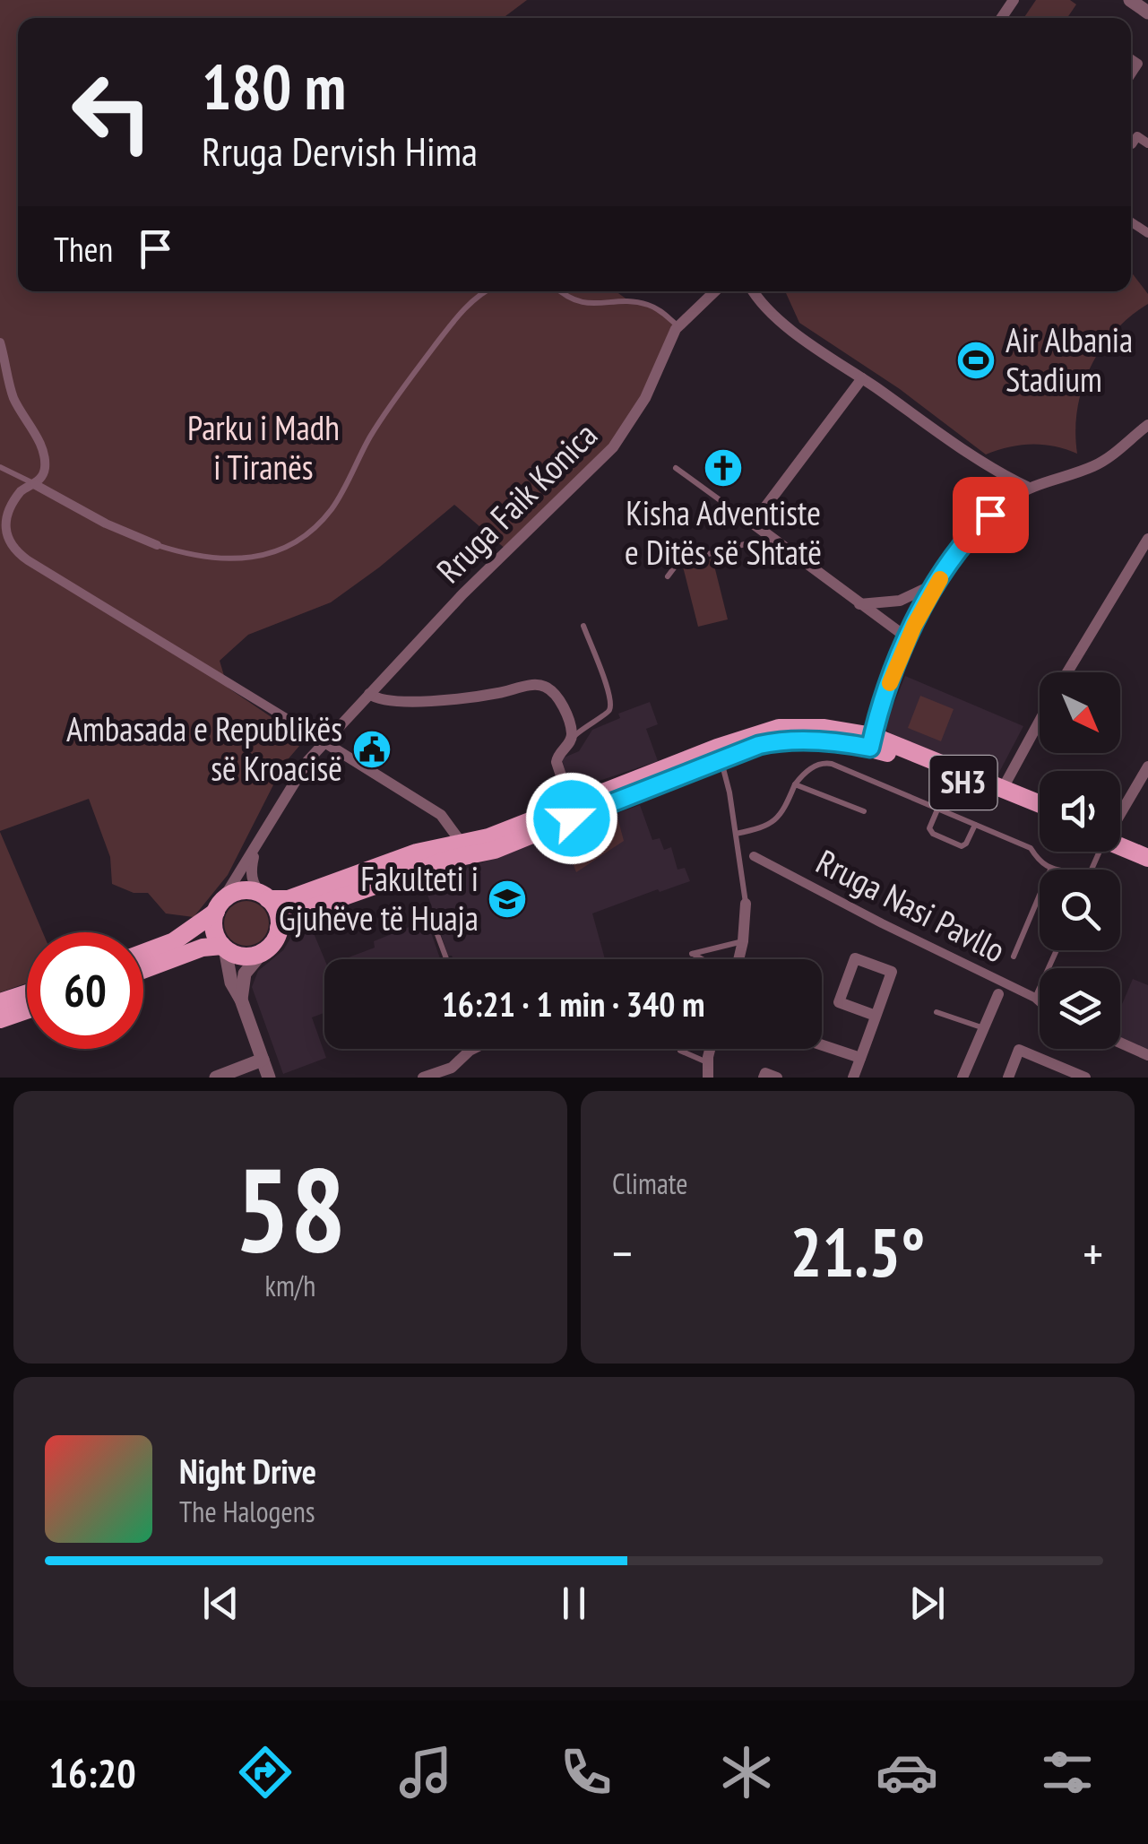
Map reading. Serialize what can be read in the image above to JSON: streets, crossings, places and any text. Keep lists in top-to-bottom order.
{
  "streets": {
    "main road": ["SH3"],
    "street": ["Rruga Faik Konica", "Rruga Nasi Pavllo"]
  },
  "crossings": [
    ["Rruga Faik Konica", "SH3"]
  ],
  "parks": ["Parku i Madh i Tiranës"],
  "places": {
    "sports": ["Air Albania Stadium"],
    "church": ["Kisha Adventiste e Ditës së Shtatë"],
    "public building": ["Ambasada e Republikës së Kroacisë"],
    "school or university": ["Fakulteti i Gjuhëve të Huaja"]
  },
  "north": "bottom right",
  "page": {
    "turn": ["180 m", "Rruga Dervish Hima"],
    "then": "Then",
    "limit": "60",
    "trip": "16:21 · 1 min · 340 m",
    "tile": [
      ["58", "km/h"],
      "Climate"
    ],
    "heat": ["−", "21.5°", "+"],
    "song": ["Night Drive", "The Halogens"],
    "tabs": "16:20"
  }
}
